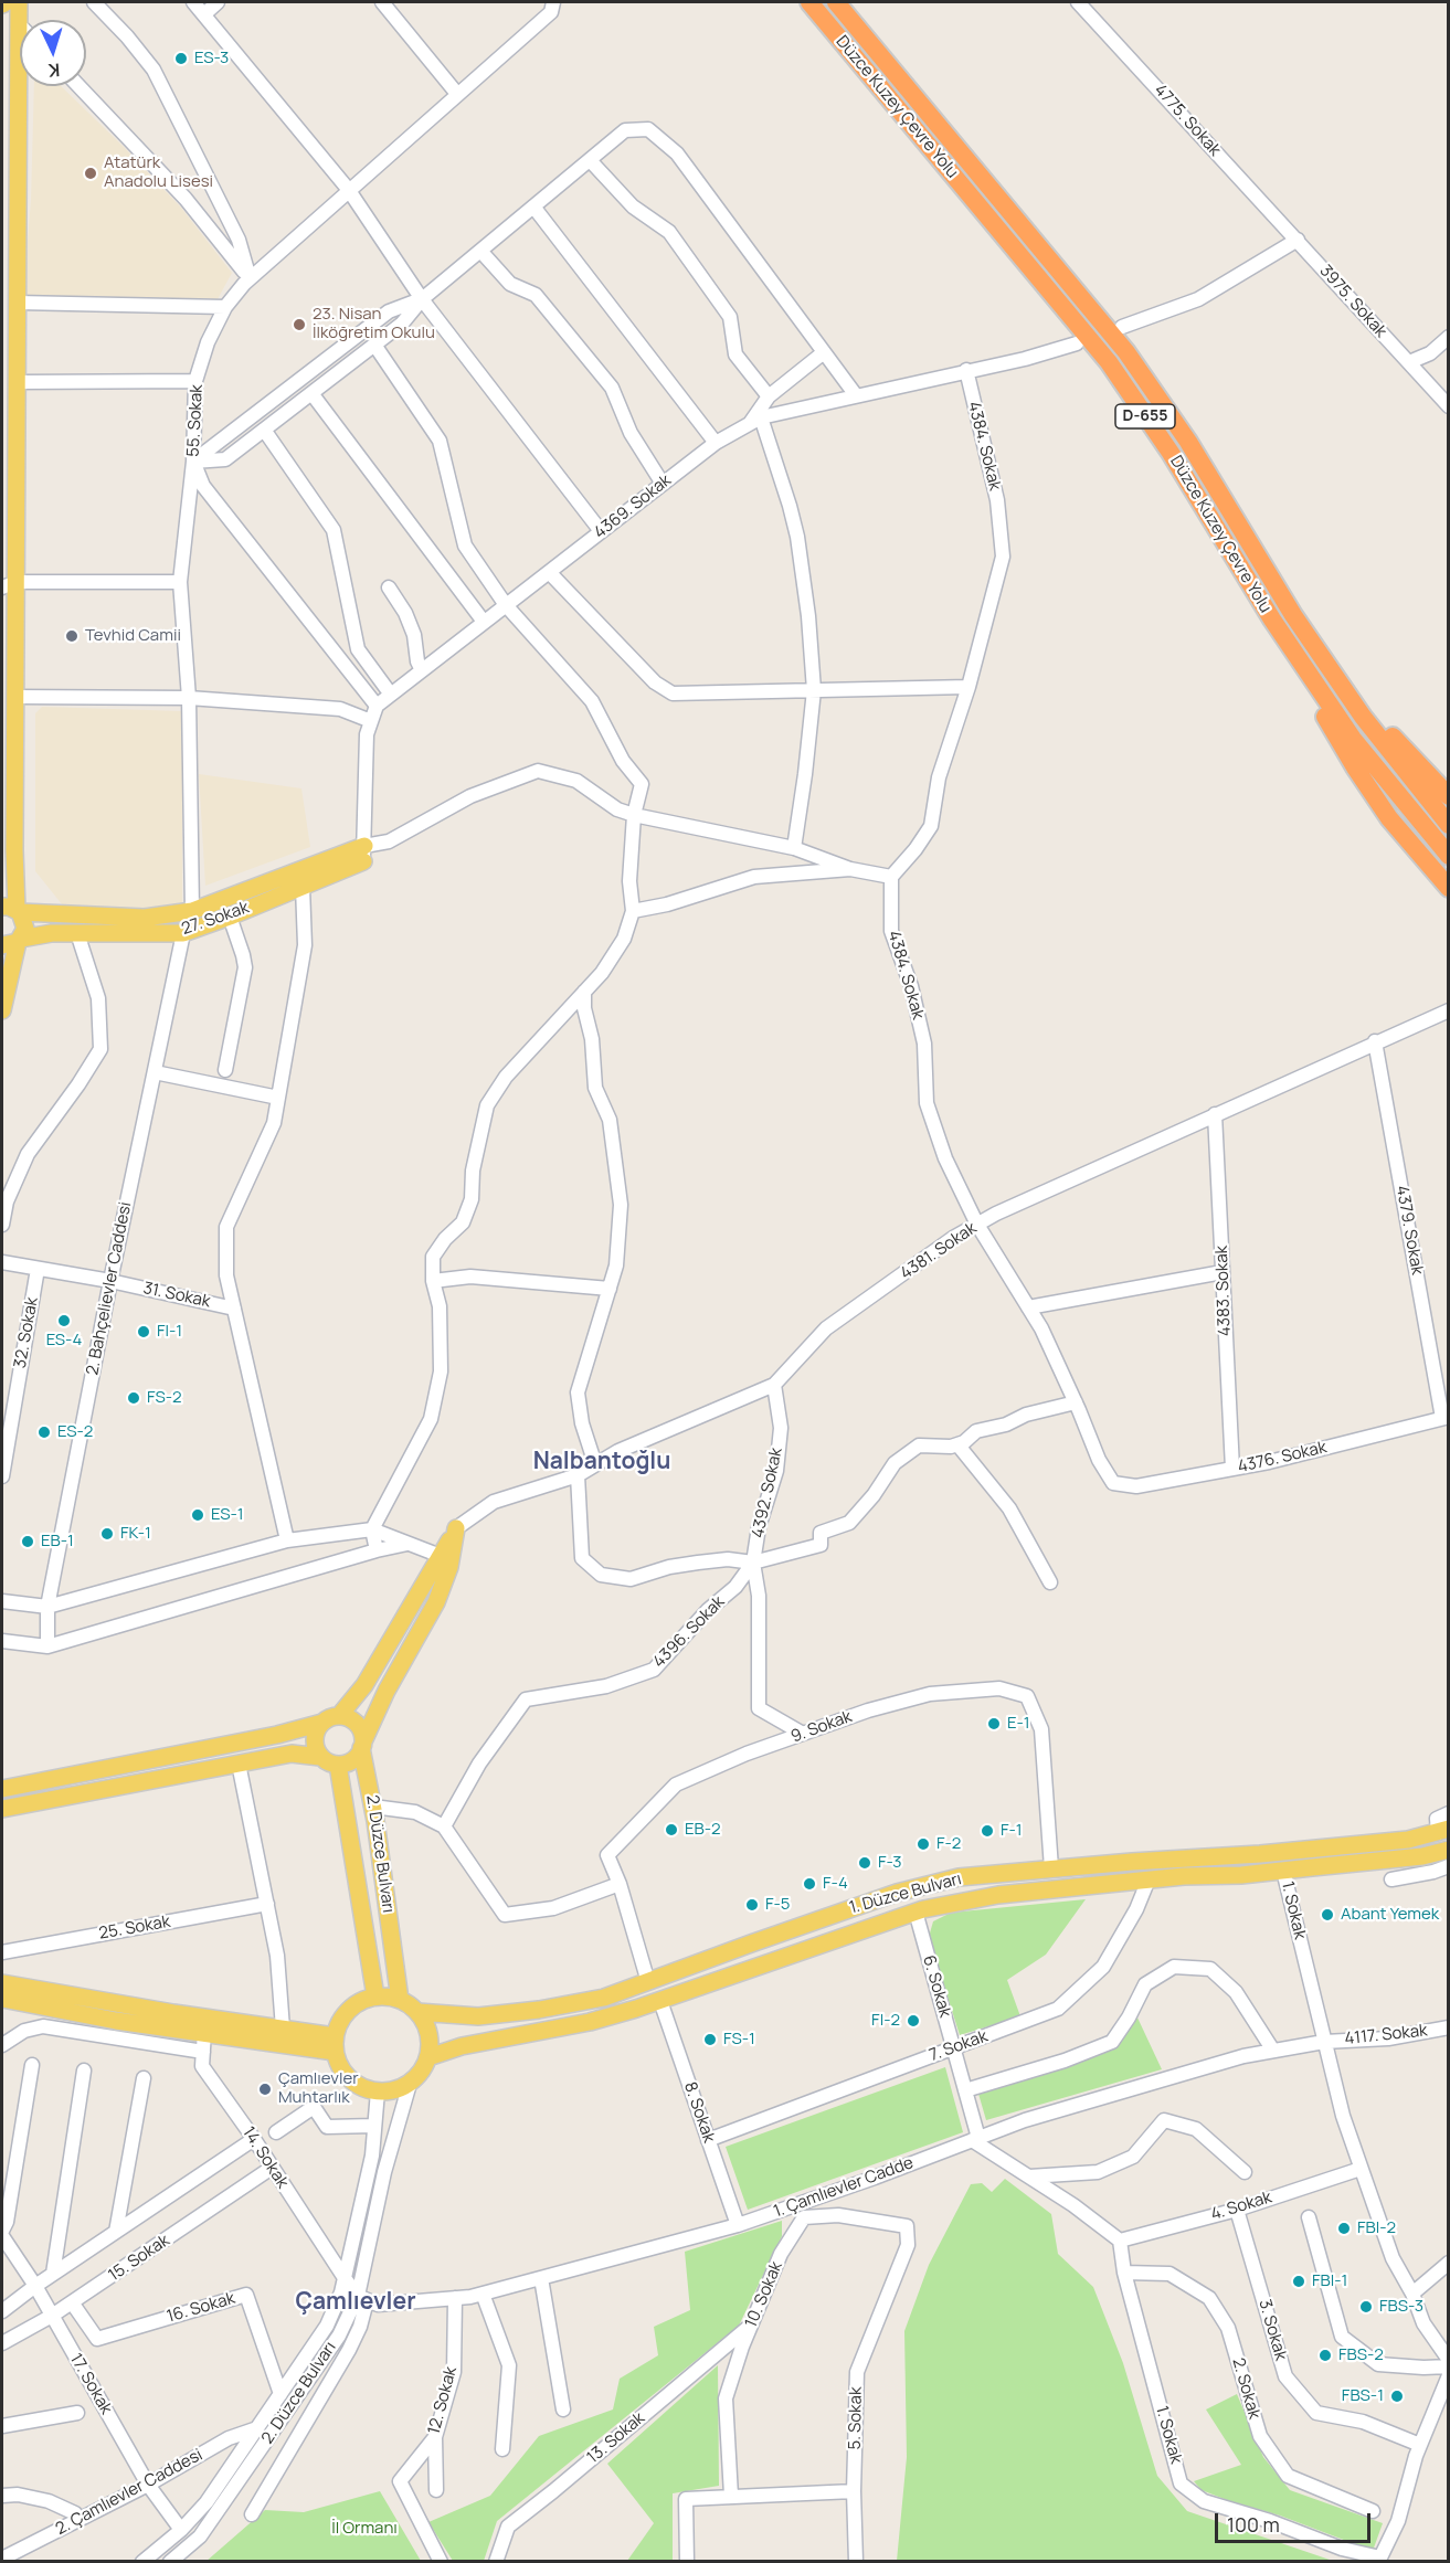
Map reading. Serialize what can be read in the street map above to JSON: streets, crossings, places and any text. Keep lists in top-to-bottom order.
{
  "streets": {
    "highway": ["Düzce Kuzey Çevre Yolu", "D-655"],
    "main road": ["27. Sokak", "2. Düzce Bulvarı", "1. Düzce Bulvarı"],
    "street": [
      "4775. Sokak",
      "3975. Sokak",
      "55. Sokak",
      "4384. Sokak",
      "4369. Sokak",
      "4379. Sokak",
      "4381. Sokak",
      "2. Bahçelievler Caddesi",
      "4383. Sokak",
      "31. Sokak",
      "32. Sokak",
      "4376. Sokak",
      "4392. Sokak",
      "4396. Sokak",
      "9. Sokak",
      "1. Sokak",
      "25. Sokak",
      "6. Sokak",
      "4117. Sokak",
      "7. Sokak",
      "8. Sokak",
      "14. Sokak",
      "1. Çamlıevler Cadde",
      "4. Sokak",
      "15. Sokak",
      "10. Sokak",
      "16. Sokak",
      "3. Sokak",
      "17. Sokak",
      "2. Sokak",
      "12. Sokak",
      "5. Sokak",
      "13. Sokak",
      "2. Çamlıevler Caddesi"
    ]
  },
  "crossings": [
    ["4775. Sokak", "3975. Sokak"],
    ["4384. Sokak", "4369. Sokak"],
    ["4384. Sokak", "4381. Sokak"],
    ["4384. Sokak", "4376. Sokak"],
    ["27. Sokak", "2. Bahçelievler Caddesi"],
    ["4379. Sokak", "4381. Sokak"],
    ["4379. Sokak", "4376. Sokak"],
    ["4381. Sokak", "4383. Sokak"],
    ["4381. Sokak", "4392. Sokak"],
    ["2. Bahçelievler Caddesi", "31. Sokak"],
    ["4383. Sokak", "4376. Sokak"],
    ["31. Sokak", "32. Sokak"],
    ["4392. Sokak", "4396. Sokak"],
    ["9. Sokak", "1. Düzce Bulvarı"],
    ["2. Düzce Bulvarı", "1. Düzce Bulvarı"],
    ["2. Düzce Bulvarı", "14. Sokak"],
    ["2. Düzce Bulvarı", "1. Çamlıevler Cadde"],
    ["2. Düzce Bulvarı", "16. Sokak"],
    ["2. Düzce Bulvarı", "17. Sokak"],
    ["2. Düzce Bulvarı", "2. Çamlıevler Caddesi"],
    ["1. Düzce Bulvarı", "1. Sokak"],
    ["1. Düzce Bulvarı", "6. Sokak"],
    ["1. Düzce Bulvarı", "7. Sokak"],
    ["1. Düzce Bulvarı", "8. Sokak"],
    ["1. Sokak", "4117. Sokak"],
    ["1. Sokak", "1. Çamlıevler Cadde"],
    ["1. Sokak", "4. Sokak"],
    ["1. Sokak", "3. Sokak"],
    ["1. Sokak", "2. Sokak"],
    ["6. Sokak", "7. Sokak"],
    ["6. Sokak", "1. Çamlıevler Cadde"],
    ["4117. Sokak", "1. Çamlıevler Cadde"],
    ["7. Sokak", "8. Sokak"],
    ["8. Sokak", "1. Çamlıevler Cadde"],
    ["14. Sokak", "1. Çamlıevler Cadde"],
    ["14. Sokak", "15. Sokak"],
    ["1. Çamlıevler Cadde", "12. Sokak"],
    ["4. Sokak", "3. Sokak"],
    ["15. Sokak", "16. Sokak"],
    ["15. Sokak", "17. Sokak"],
    ["10. Sokak", "5. Sokak"],
    ["10. Sokak", "13. Sokak"],
    ["17. Sokak", "2. Çamlıevler Caddesi"]
  ],
  "districts": ["Nalbantoğlu", "Çamlıevler"],
  "parks": ["İl Ormanı"],
  "places": [
    "ES-3",
    "Atatürk Anadolu Lisesi",
    "23. Nisan İlköğretim Okulu",
    "Tevhid Camii",
    "ES-4",
    "FI-1",
    "FS-2",
    "ES-2",
    "ES-1",
    "FK-1",
    "EB-1",
    "E-1",
    "EB-2",
    "F-1",
    "F-2",
    "F-3",
    "F-4",
    "F-5",
    "Abant Yemek",
    "FI-2",
    "FS-1",
    "Çamlıevler Muhtarlık",
    "FBI-2",
    "FBI-1",
    "FBS-3",
    "FBS-2",
    "FBS-1"
  ],
  "scale_bar": "100 m",
  "north": "bottom"
}
